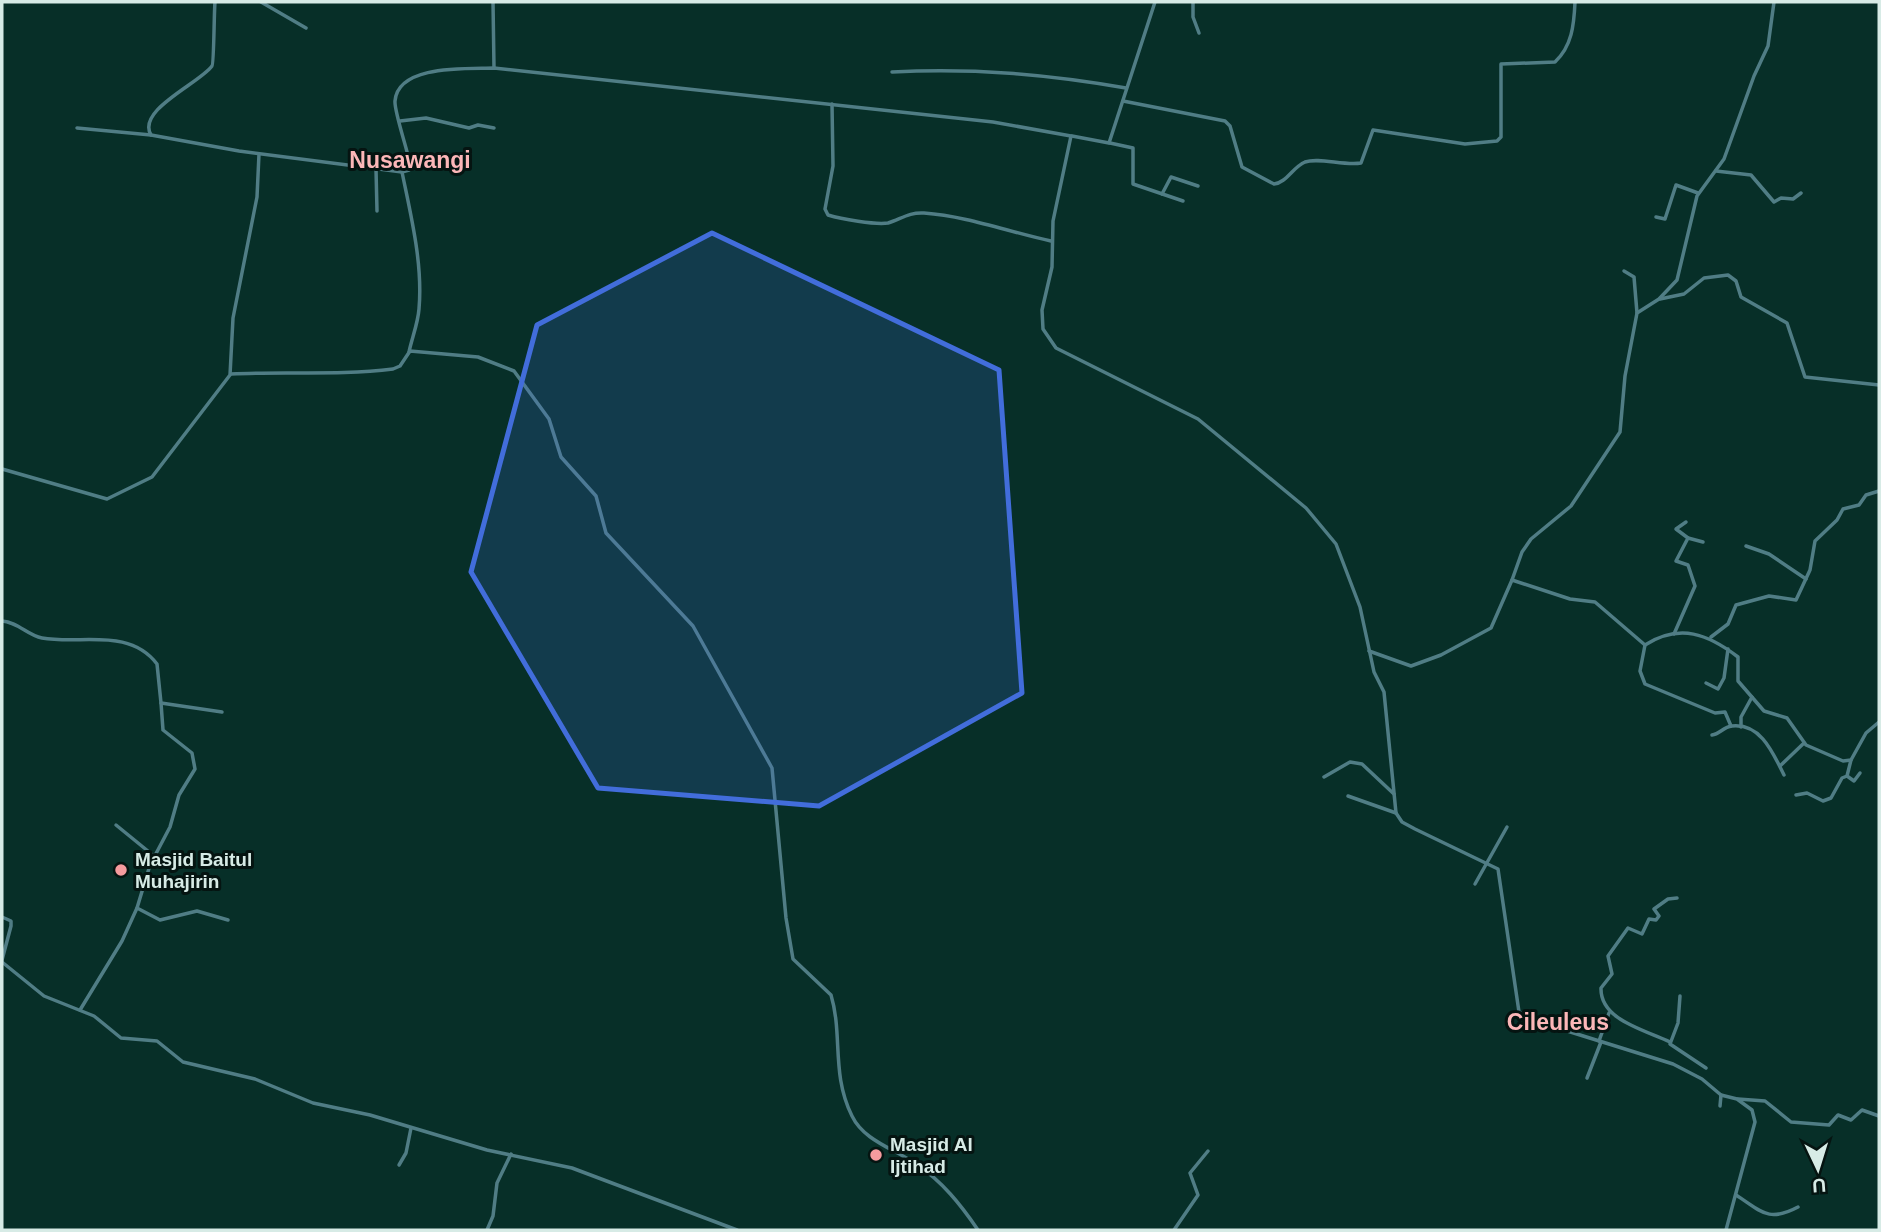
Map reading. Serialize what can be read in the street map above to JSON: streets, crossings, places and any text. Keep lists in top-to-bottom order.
{
  "districts": ["Nusawangi", "Cileuleus"],
  "places": ["Masjid Baitul Muhajirin", "Masjid Al Ijtihad"],
  "north": "bottom"
}
